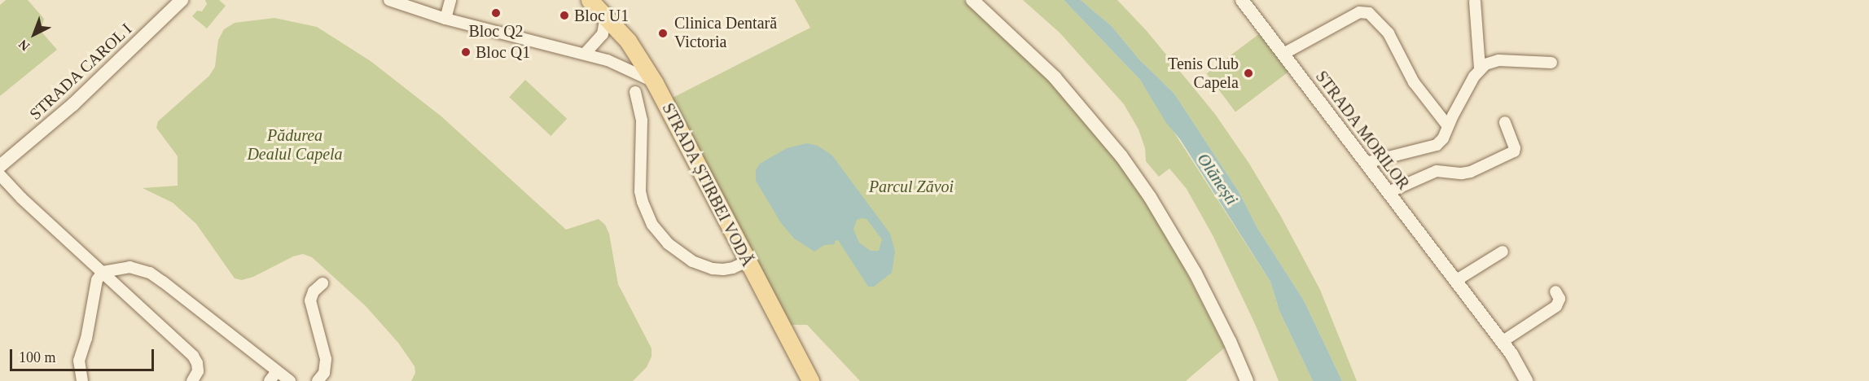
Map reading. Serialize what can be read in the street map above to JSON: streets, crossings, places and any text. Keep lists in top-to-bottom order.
{
  "streets": {
    "main road": ["STRADA ȘTIRBEI VODĂ"],
    "street": ["STRADA CAROL I", "STRADA MORILOR"]
  },
  "water": ["Olănești"],
  "parks": ["Pădurea Dealul Capela", "Parcul Zăvoi"],
  "places": [
    "Bloc Q2",
    "Bloc U1",
    "Clinica Dentară Victoria",
    "Bloc Q1",
    "Tenis Club Capela"
  ],
  "scale_bar": "100 m",
  "north": "bottom left"
}
